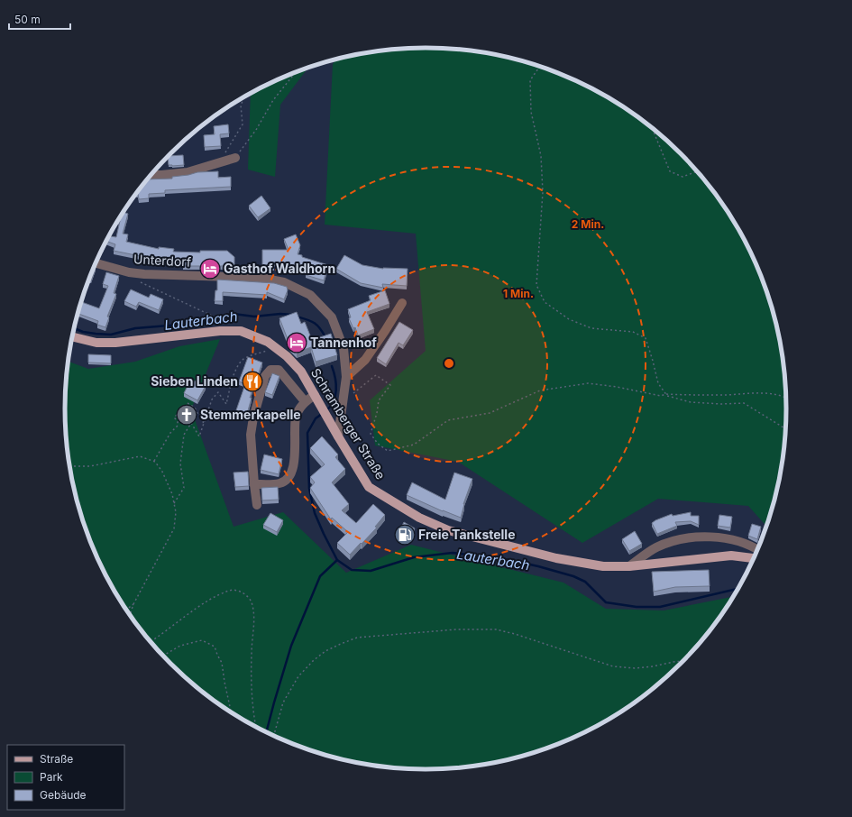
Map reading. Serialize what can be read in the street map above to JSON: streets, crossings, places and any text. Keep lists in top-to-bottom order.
{
  "streets": {
    "main road": ["Schramberger Straße"],
    "street": ["Unterdorf"]
  },
  "crossings": [
    ["Unterdorf", "Schramberger Straße"]
  ],
  "water": ["Lauterbach"],
  "places": {
    "hotel": ["Gasthof Waldhorn", "Tannenhof"],
    "restaurant": ["Sieben Linden"],
    "church": ["Stemmerkapelle"],
    "fuel station": ["Freie Tankstelle"]
  },
  "legend": ["Straße", "Park", "Gebäude"],
  "scale_bar": "50 m",
  "rings": ["2 Min.", "1 Min."]
}
